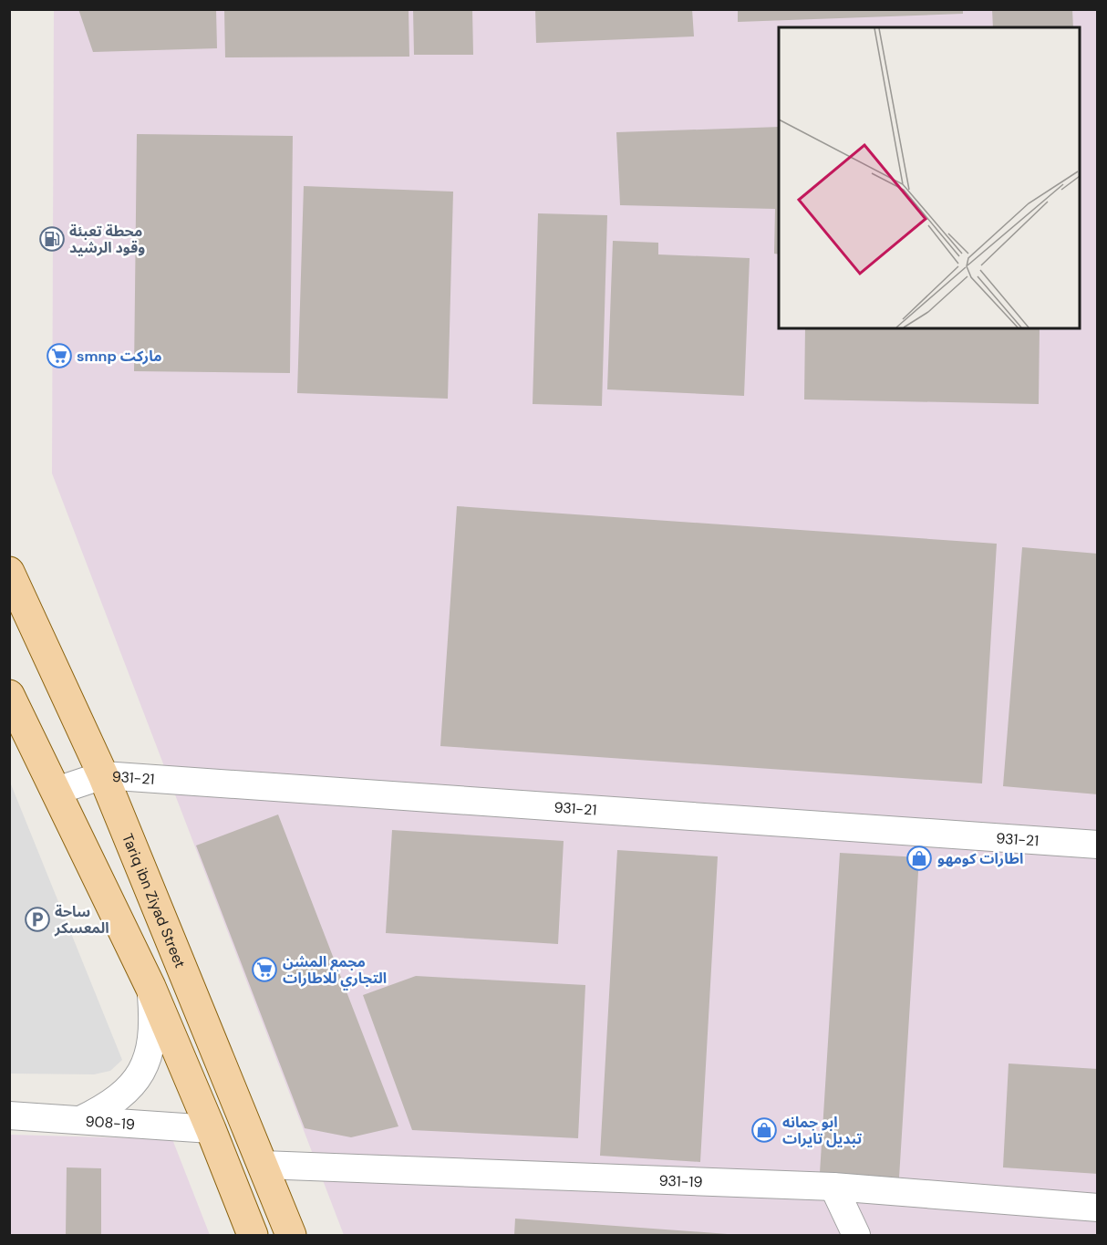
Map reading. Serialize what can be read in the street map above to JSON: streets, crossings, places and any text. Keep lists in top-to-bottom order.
{
  "streets": {
    "main road": ["Tariq ibn Ziyad Street"],
    "street": ["931-21", "908-19", "931-19"]
  },
  "crossings": [
    ["931-21", "Tariq ibn Ziyad Street"],
    ["Tariq ibn Ziyad Street", "931-19"]
  ],
  "places": {
    "fuel station": ["محطة تعبئة وقود الرشيد"],
    "supermarket": ["smnp ماركت", "مجمع المشن التجاري للاطارات"],
    "shop": ["اطارات كومهو", "ابو جمانه تبديل تايرات"],
    "parking": ["ساحة المعسكر"]
  }
}
